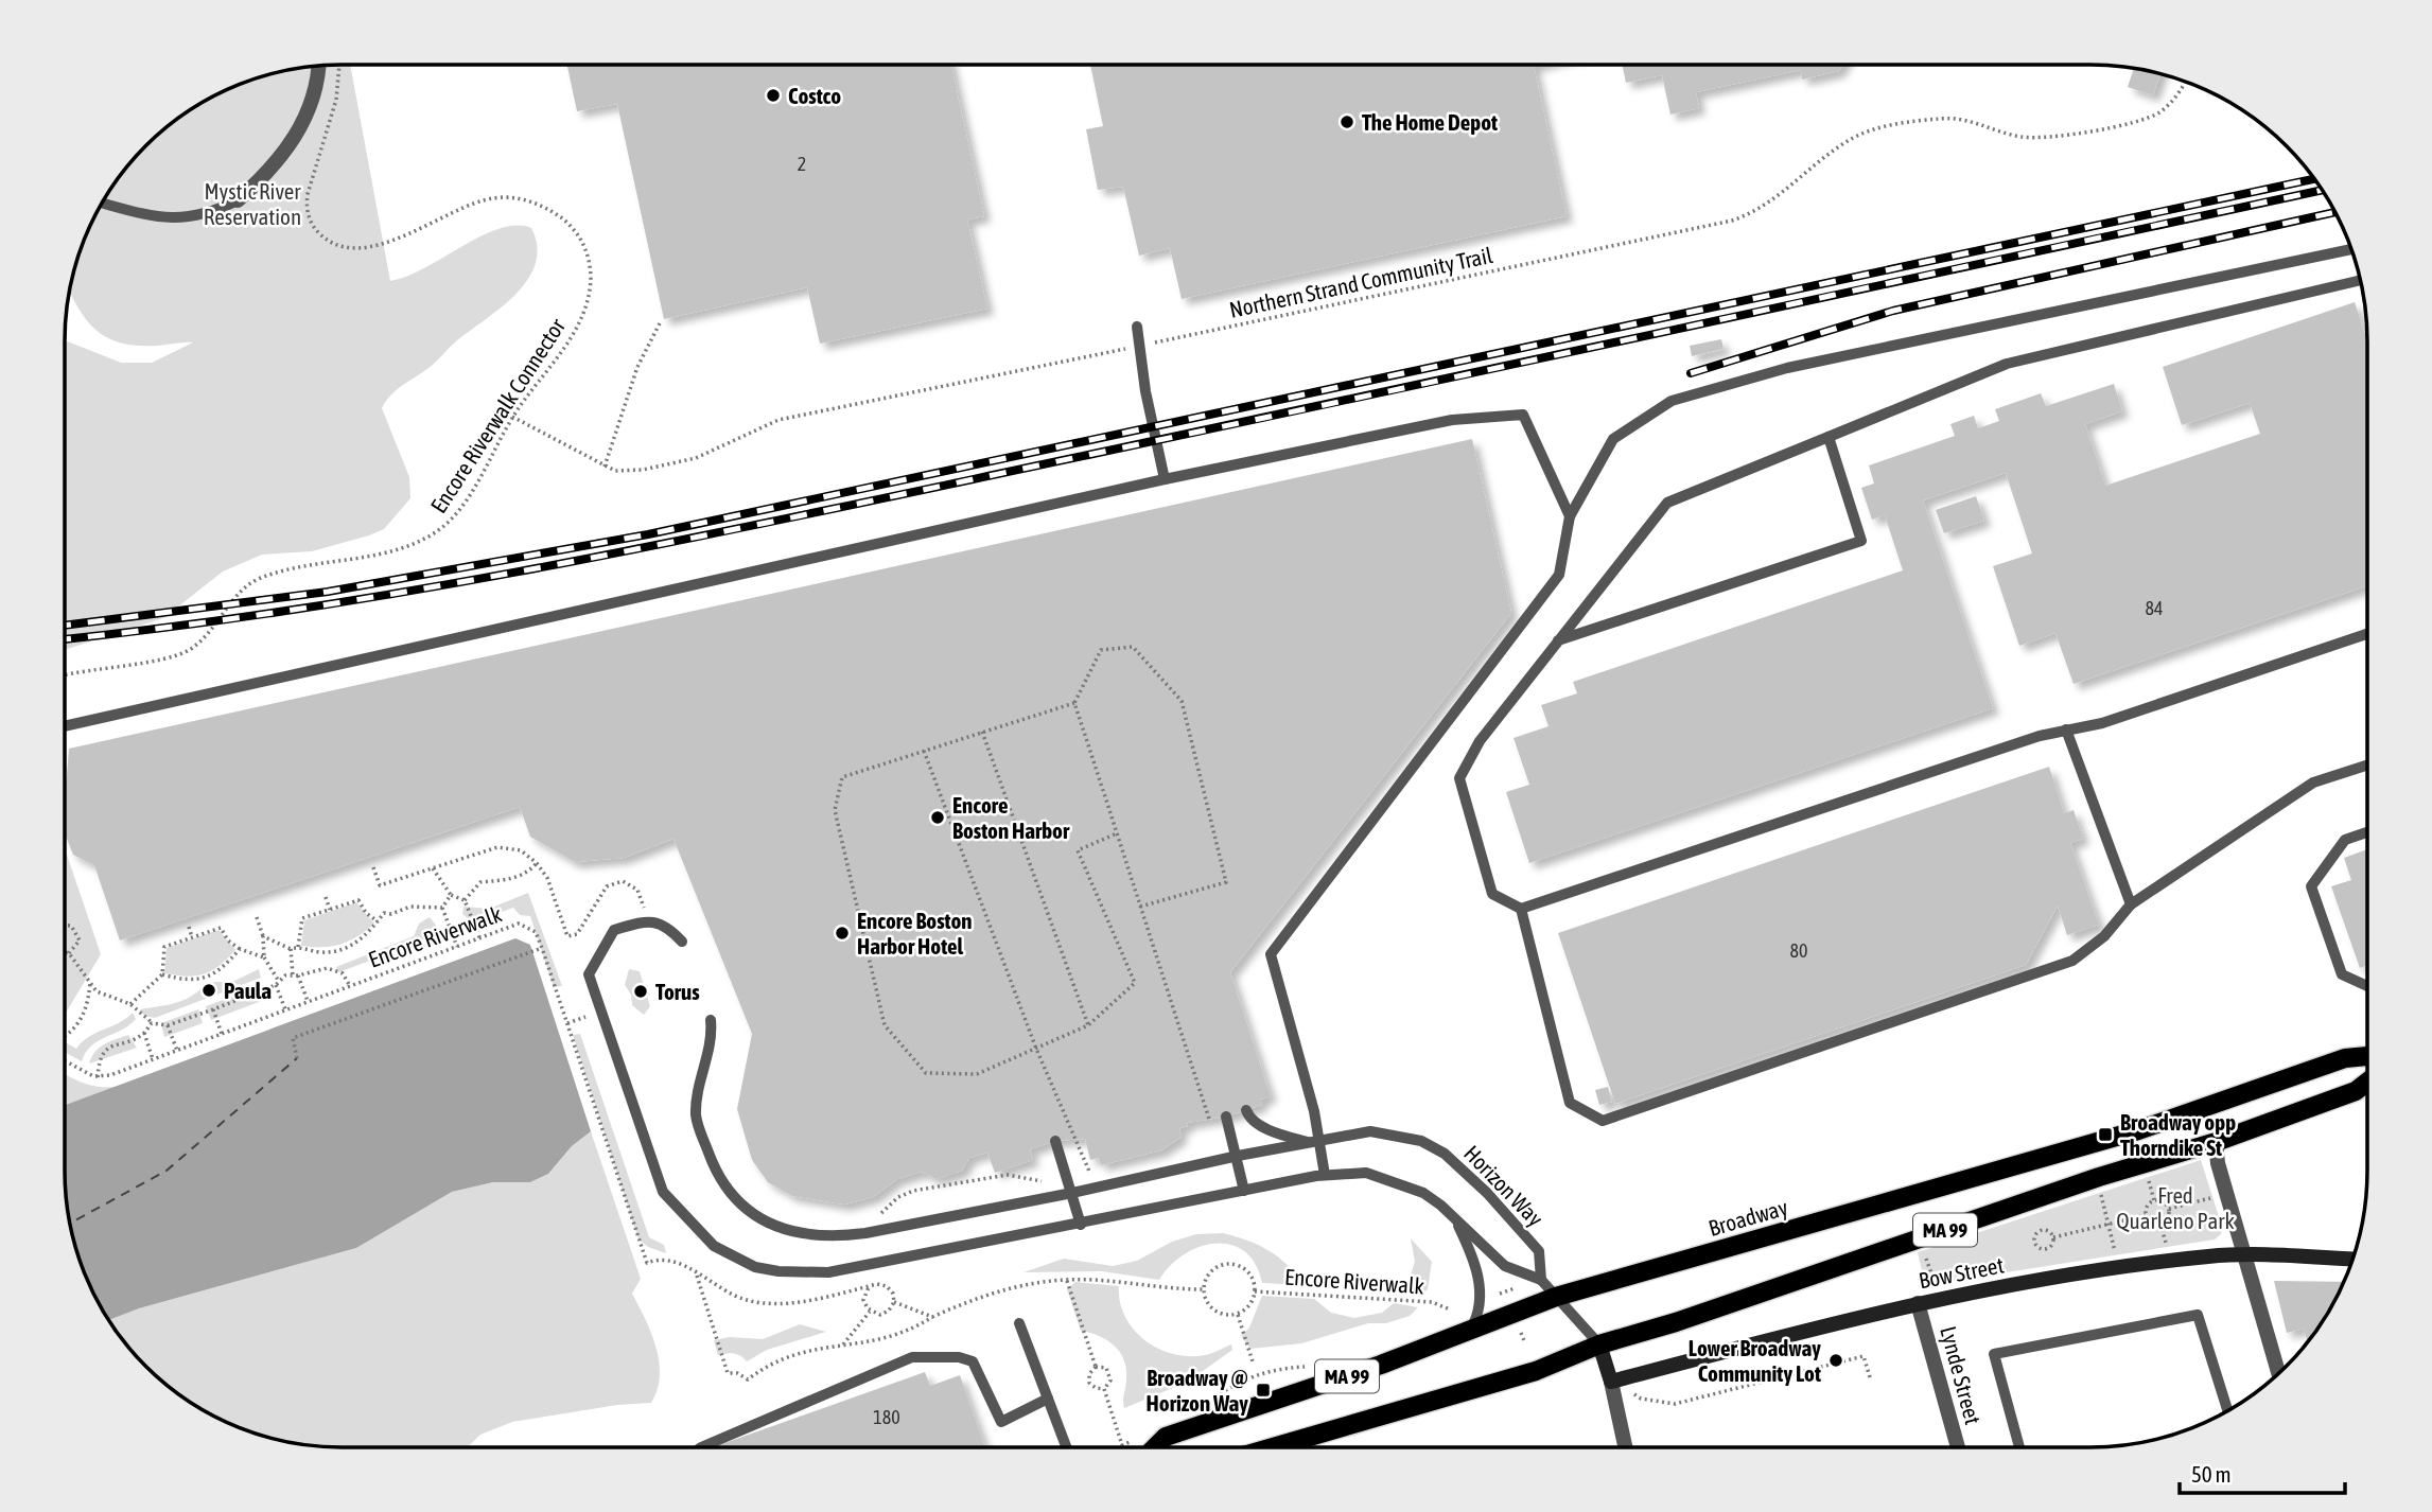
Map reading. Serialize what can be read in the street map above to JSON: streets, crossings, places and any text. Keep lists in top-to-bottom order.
{
  "streets": {
    "main road": ["Broadway", "MA 99", "Bow Street"],
    "street": ["Lynde Street"],
    "lane": ["Horizon Way"],
    "path": ["Northern Strand Community Trail", "Encore Riverwalk Connector", "Encore Riverwalk"]
  },
  "crossings": [
    ["Northern Strand Community Trail", "Encore Riverwalk Connector"],
    ["Bow Street", "Lynde Street"]
  ],
  "parks": ["Mystic River Reservation", "Fred Quarleno Park"],
  "places": {
    "other": [
      "Costco",
      "The Home Depot",
      "Encore Boston Harbor",
      "Encore Boston Harbor Hotel",
      "Paula",
      "Torus",
      "Lower Broadway Community Lot"
    ],
    "transit": ["Broadway opp Thorndike St", "Broadway @ Horizon Way"]
  },
  "house_numbers": [
    "2",
    "84",
    "80",
    "180"
  ],
  "scale_bar": "50 m"
}
